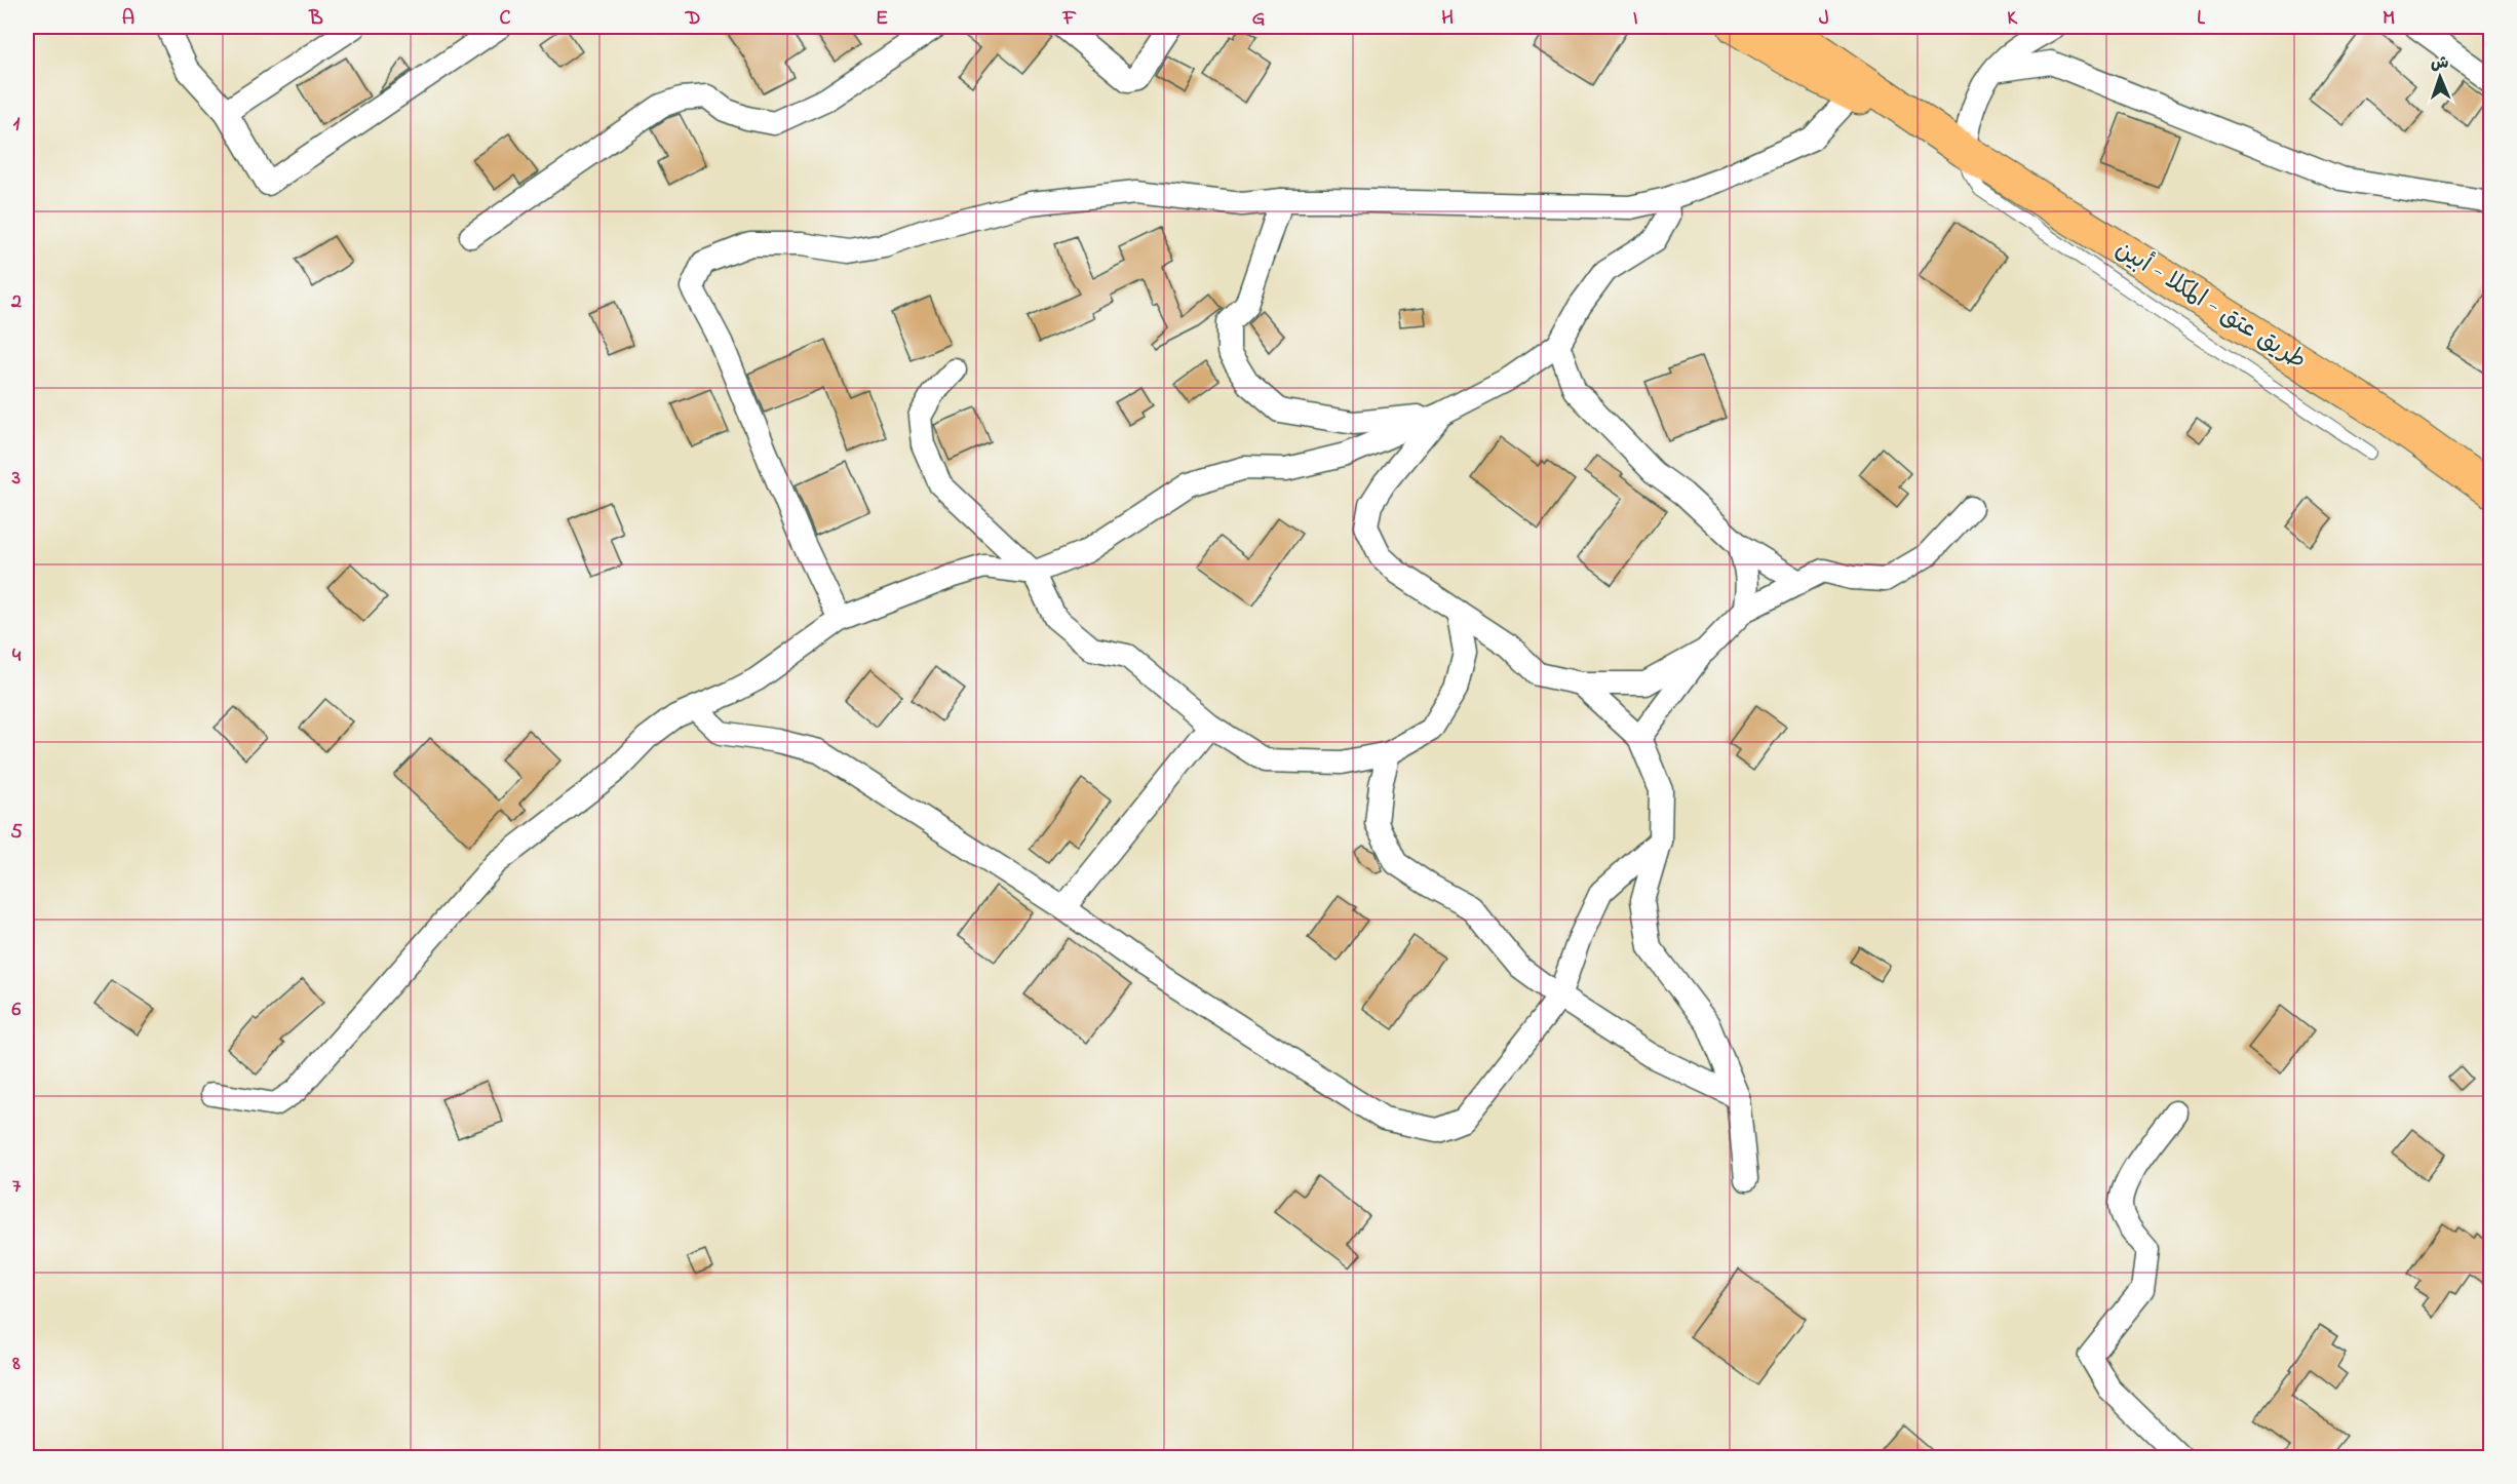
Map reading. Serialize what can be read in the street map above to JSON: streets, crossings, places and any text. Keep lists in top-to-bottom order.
{
  "streets": {
    "main road": ["طريق عتق - المكلا - أبين"]
  },
  "north": "top",
  "grid": {
    "columns": [
      "A",
      "B",
      "C",
      "D",
      "E",
      "F",
      "G",
      "H",
      "I",
      "J",
      "K",
      "L",
      "M"
    ],
    "rows": [
      "1",
      "2",
      "3",
      "4",
      "5",
      "6",
      "7",
      "8"
    ]
  }
}
